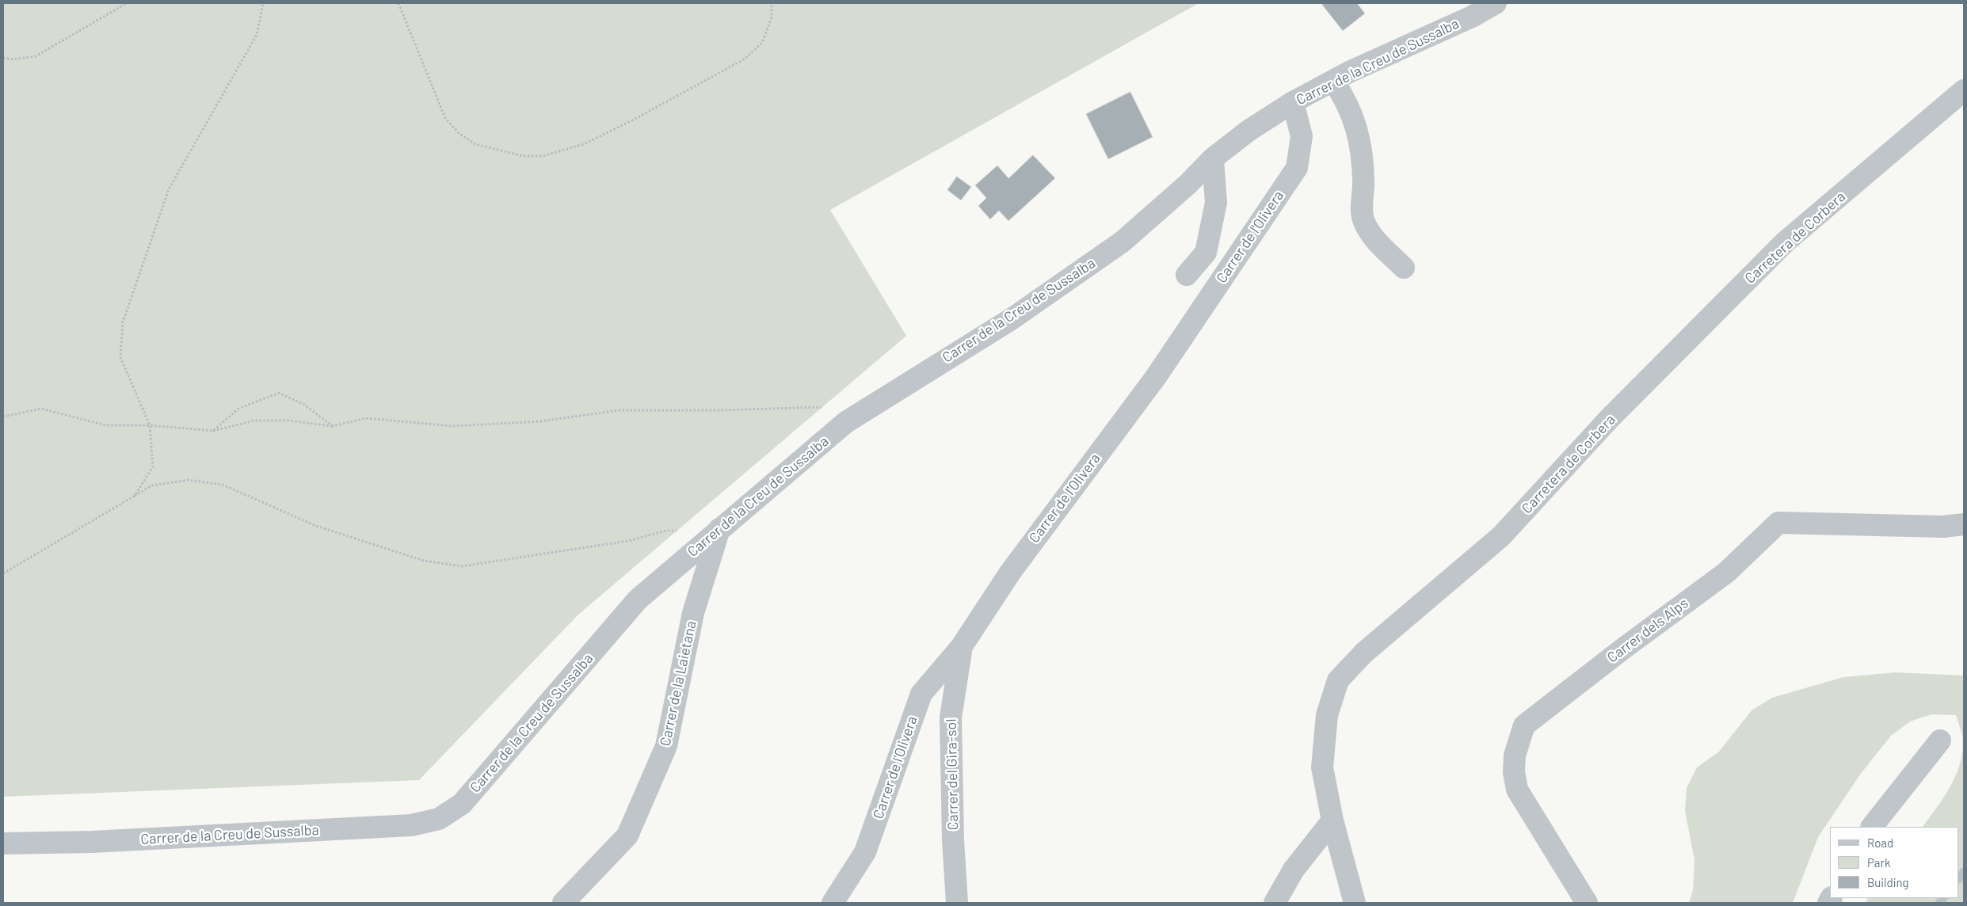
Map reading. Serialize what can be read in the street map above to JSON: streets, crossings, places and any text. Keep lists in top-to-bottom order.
{
  "streets": {
    "street": [
      "Carrer de la Creu de Sussalba",
      "Carrer de l'Olivera",
      "Carretera de Corbera",
      "Carrer dels Alps",
      "Carrer de la Laietana",
      "Carrer del Gira-sol"
    ]
  },
  "crossings": [
    ["Carrer de la Creu de Sussalba", "Carrer de l'Olivera"],
    ["Carrer de la Creu de Sussalba", "Carrer de la Laietana"],
    ["Carrer de l'Olivera", "Carrer del Gira-sol"]
  ],
  "legend": ["Road", "Park", "Building"]
}
